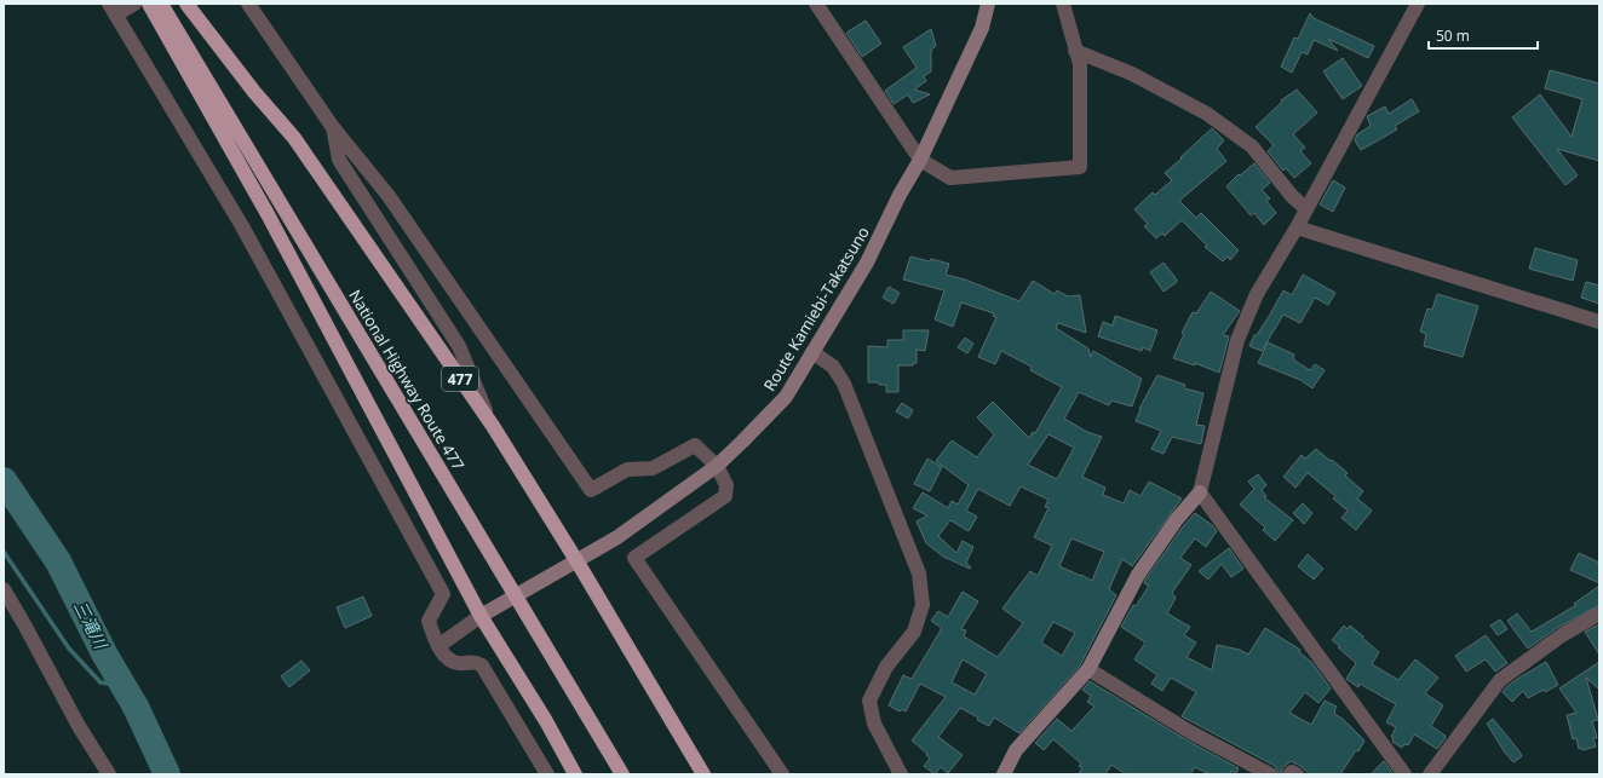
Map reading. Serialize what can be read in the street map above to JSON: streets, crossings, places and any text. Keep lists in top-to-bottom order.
{
  "streets": {
    "highway": ["477", "National Highway Route 477"],
    "main road": ["Route Kamiebi-Takatsuno"]
  },
  "crossings": [
    ["Route Kamiebi-Takatsuno", "477"]
  ],
  "water": ["三滝川"],
  "scale_bar": "50 m"
}
